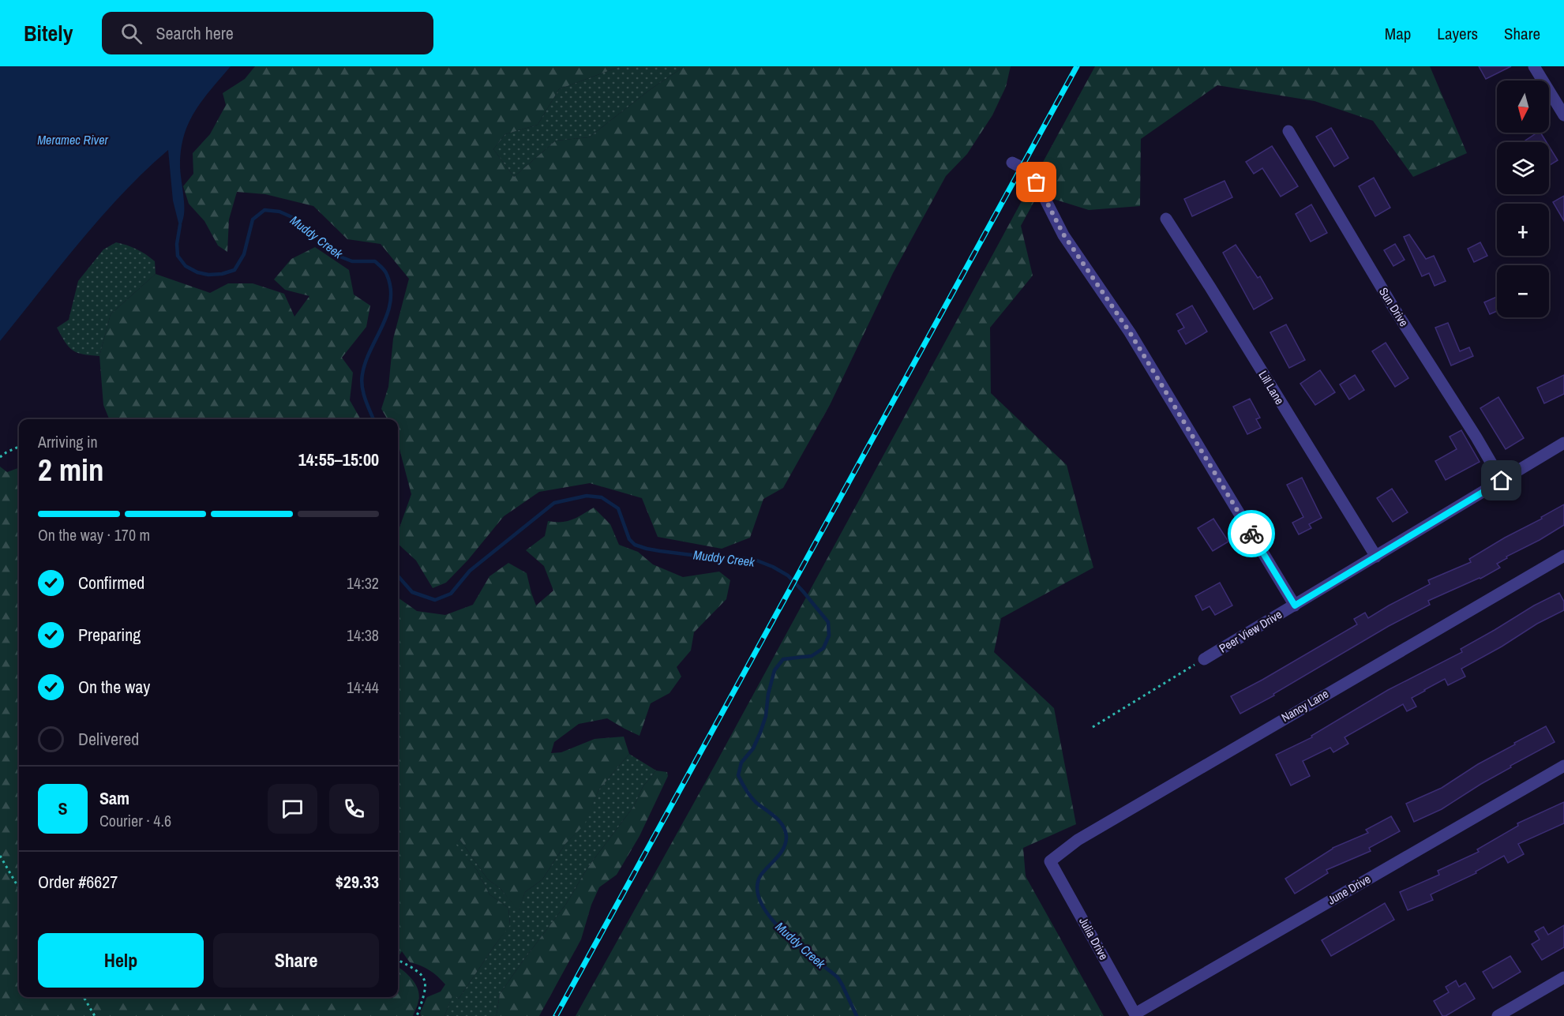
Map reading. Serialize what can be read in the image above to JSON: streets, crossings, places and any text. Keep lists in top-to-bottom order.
{
  "streets": {
    "street": [
      "Sun Drive",
      "Lill Lane",
      "Peer View Drive",
      "Nancy Lane",
      "June Drive",
      "Julia Drive"
    ]
  },
  "crossings": [
    ["Sun Drive", "Peer View Drive"],
    ["Lill Lane", "Peer View Drive"],
    ["Nancy Lane", "Julia Drive"],
    ["June Drive", "Julia Drive"]
  ],
  "water": ["Meramec River", "Muddy Creek"],
  "north": "bottom",
  "page": {
    "header": "Bitely",
    "search": "Search here",
    "nav": ["Map", "Layers", "Share"],
    "map_buttons": ["+", "−"],
    "heading": ["2 min", "Arriving in", "14:55–15:00"],
    "panel": [
      "Sam",
      "Courier · 4.6",
      "Order #6627",
      "$29.33"
    ],
    "bar": "On the way · 170 m",
    "list": [
      ["Confirmed", "14:32"],
      ["Preparing", "14:38"],
      ["On the way", "14:44"],
      "Delivered"
    ],
    "round": "S",
    "buttons": ["Help", "Share"]
  }
}
